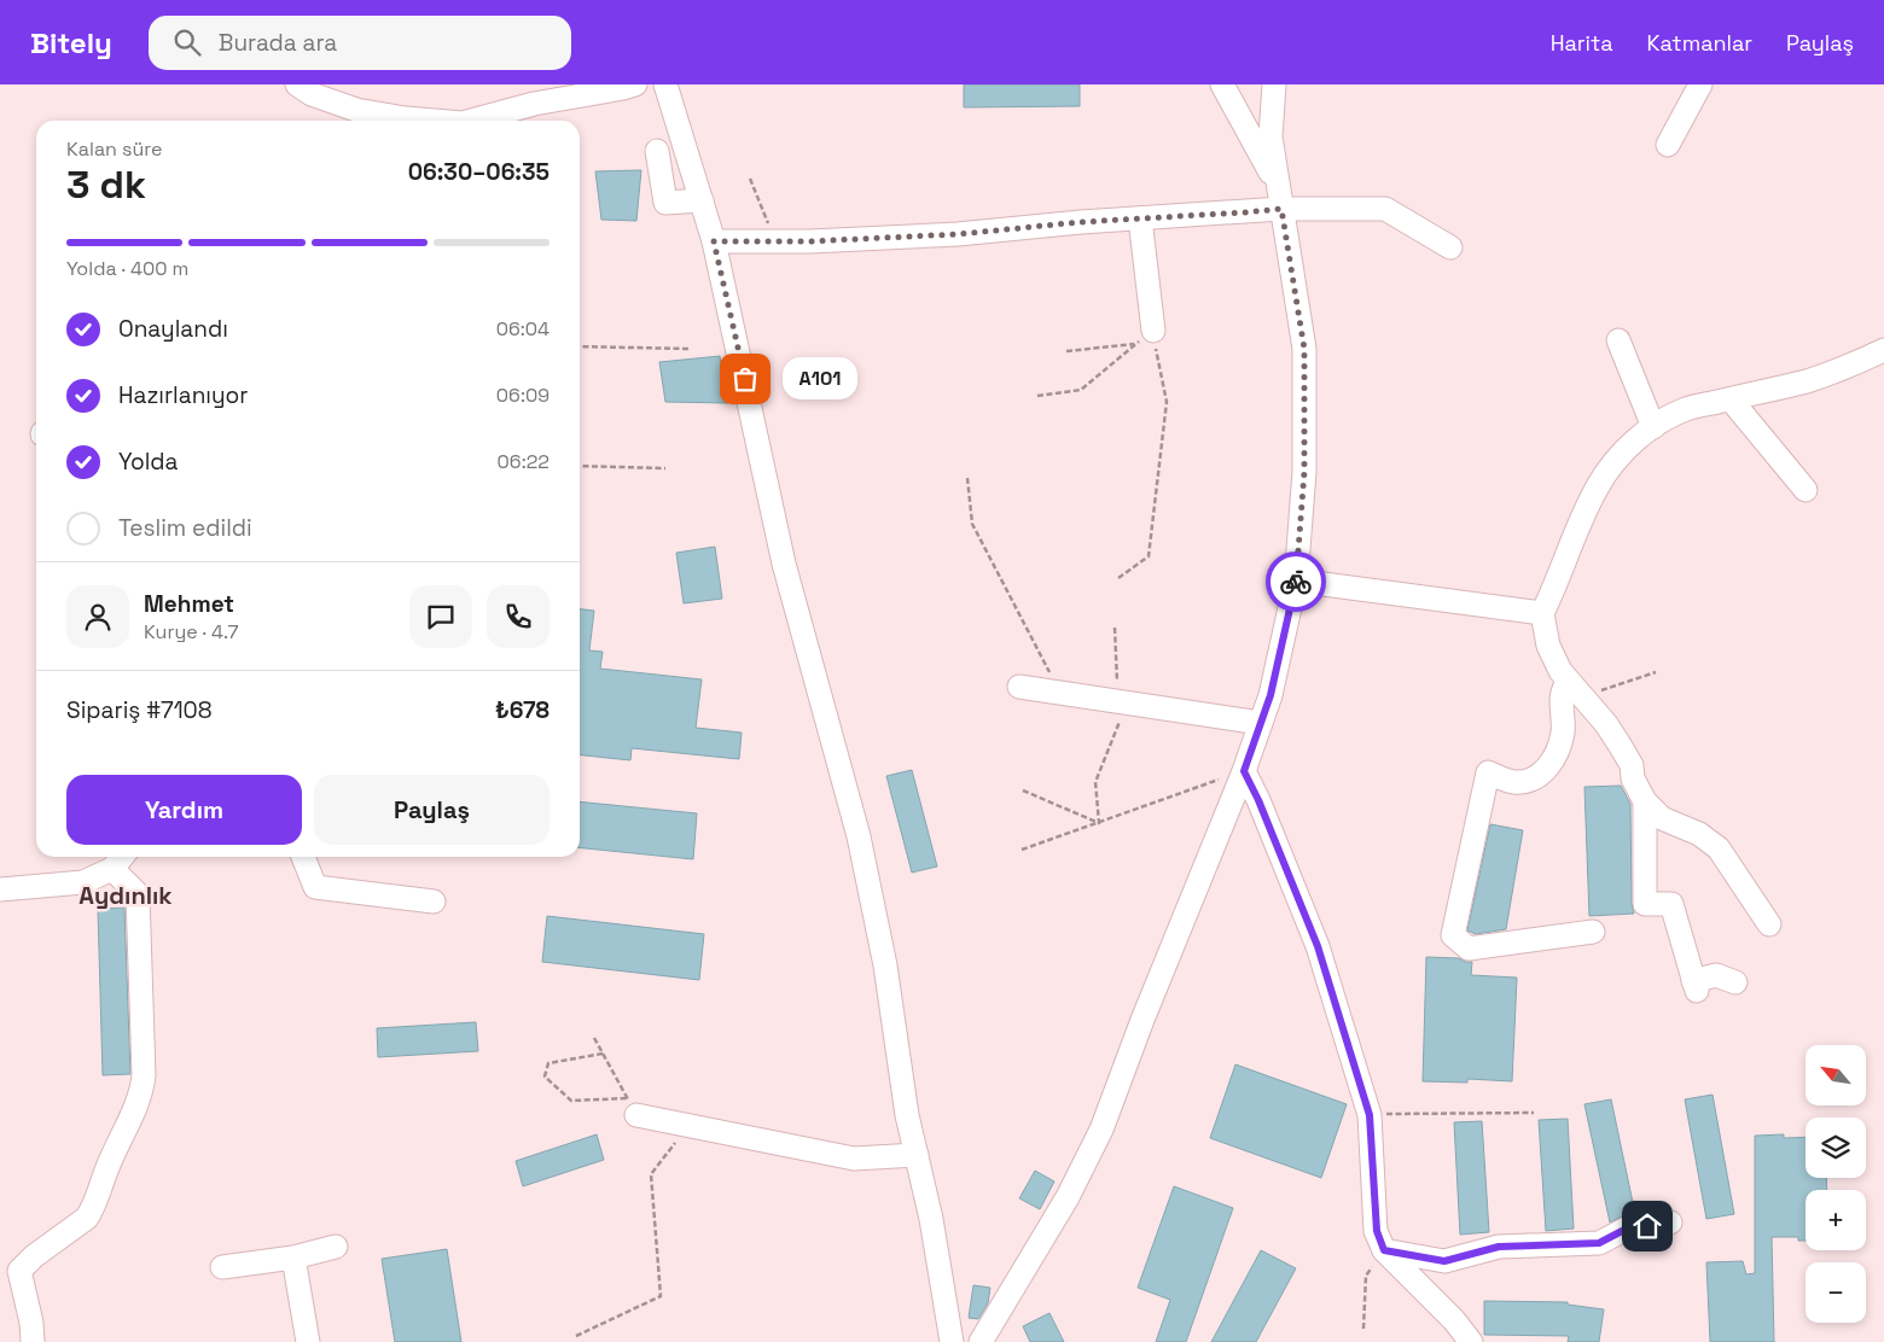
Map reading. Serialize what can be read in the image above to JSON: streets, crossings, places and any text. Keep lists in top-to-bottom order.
{
  "districts": ["Aydınlık"],
  "places": ["A101"],
  "north": "top left",
  "page": {
    "header": "Bitely",
    "search": "Burada ara",
    "nav": ["Harita", "Katmanlar", "Paylaş"],
    "heading": ["3 dk", "Kalan süre", "06:30–06:35"],
    "panel": [
      "Mehmet",
      "Kurye · 4.7",
      "Sipariş #7108",
      "₺678"
    ],
    "bar": "Yolda · 400 m",
    "list": [
      ["Onaylandı", "06:04"],
      ["Hazırlanıyor", "06:09"],
      ["Yolda", "06:22"],
      "Teslim edildi"
    ],
    "bubble": "A101",
    "buttons": ["Yardım", "Paylaş"],
    "map_buttons": ["+", "−"]
  }
}
